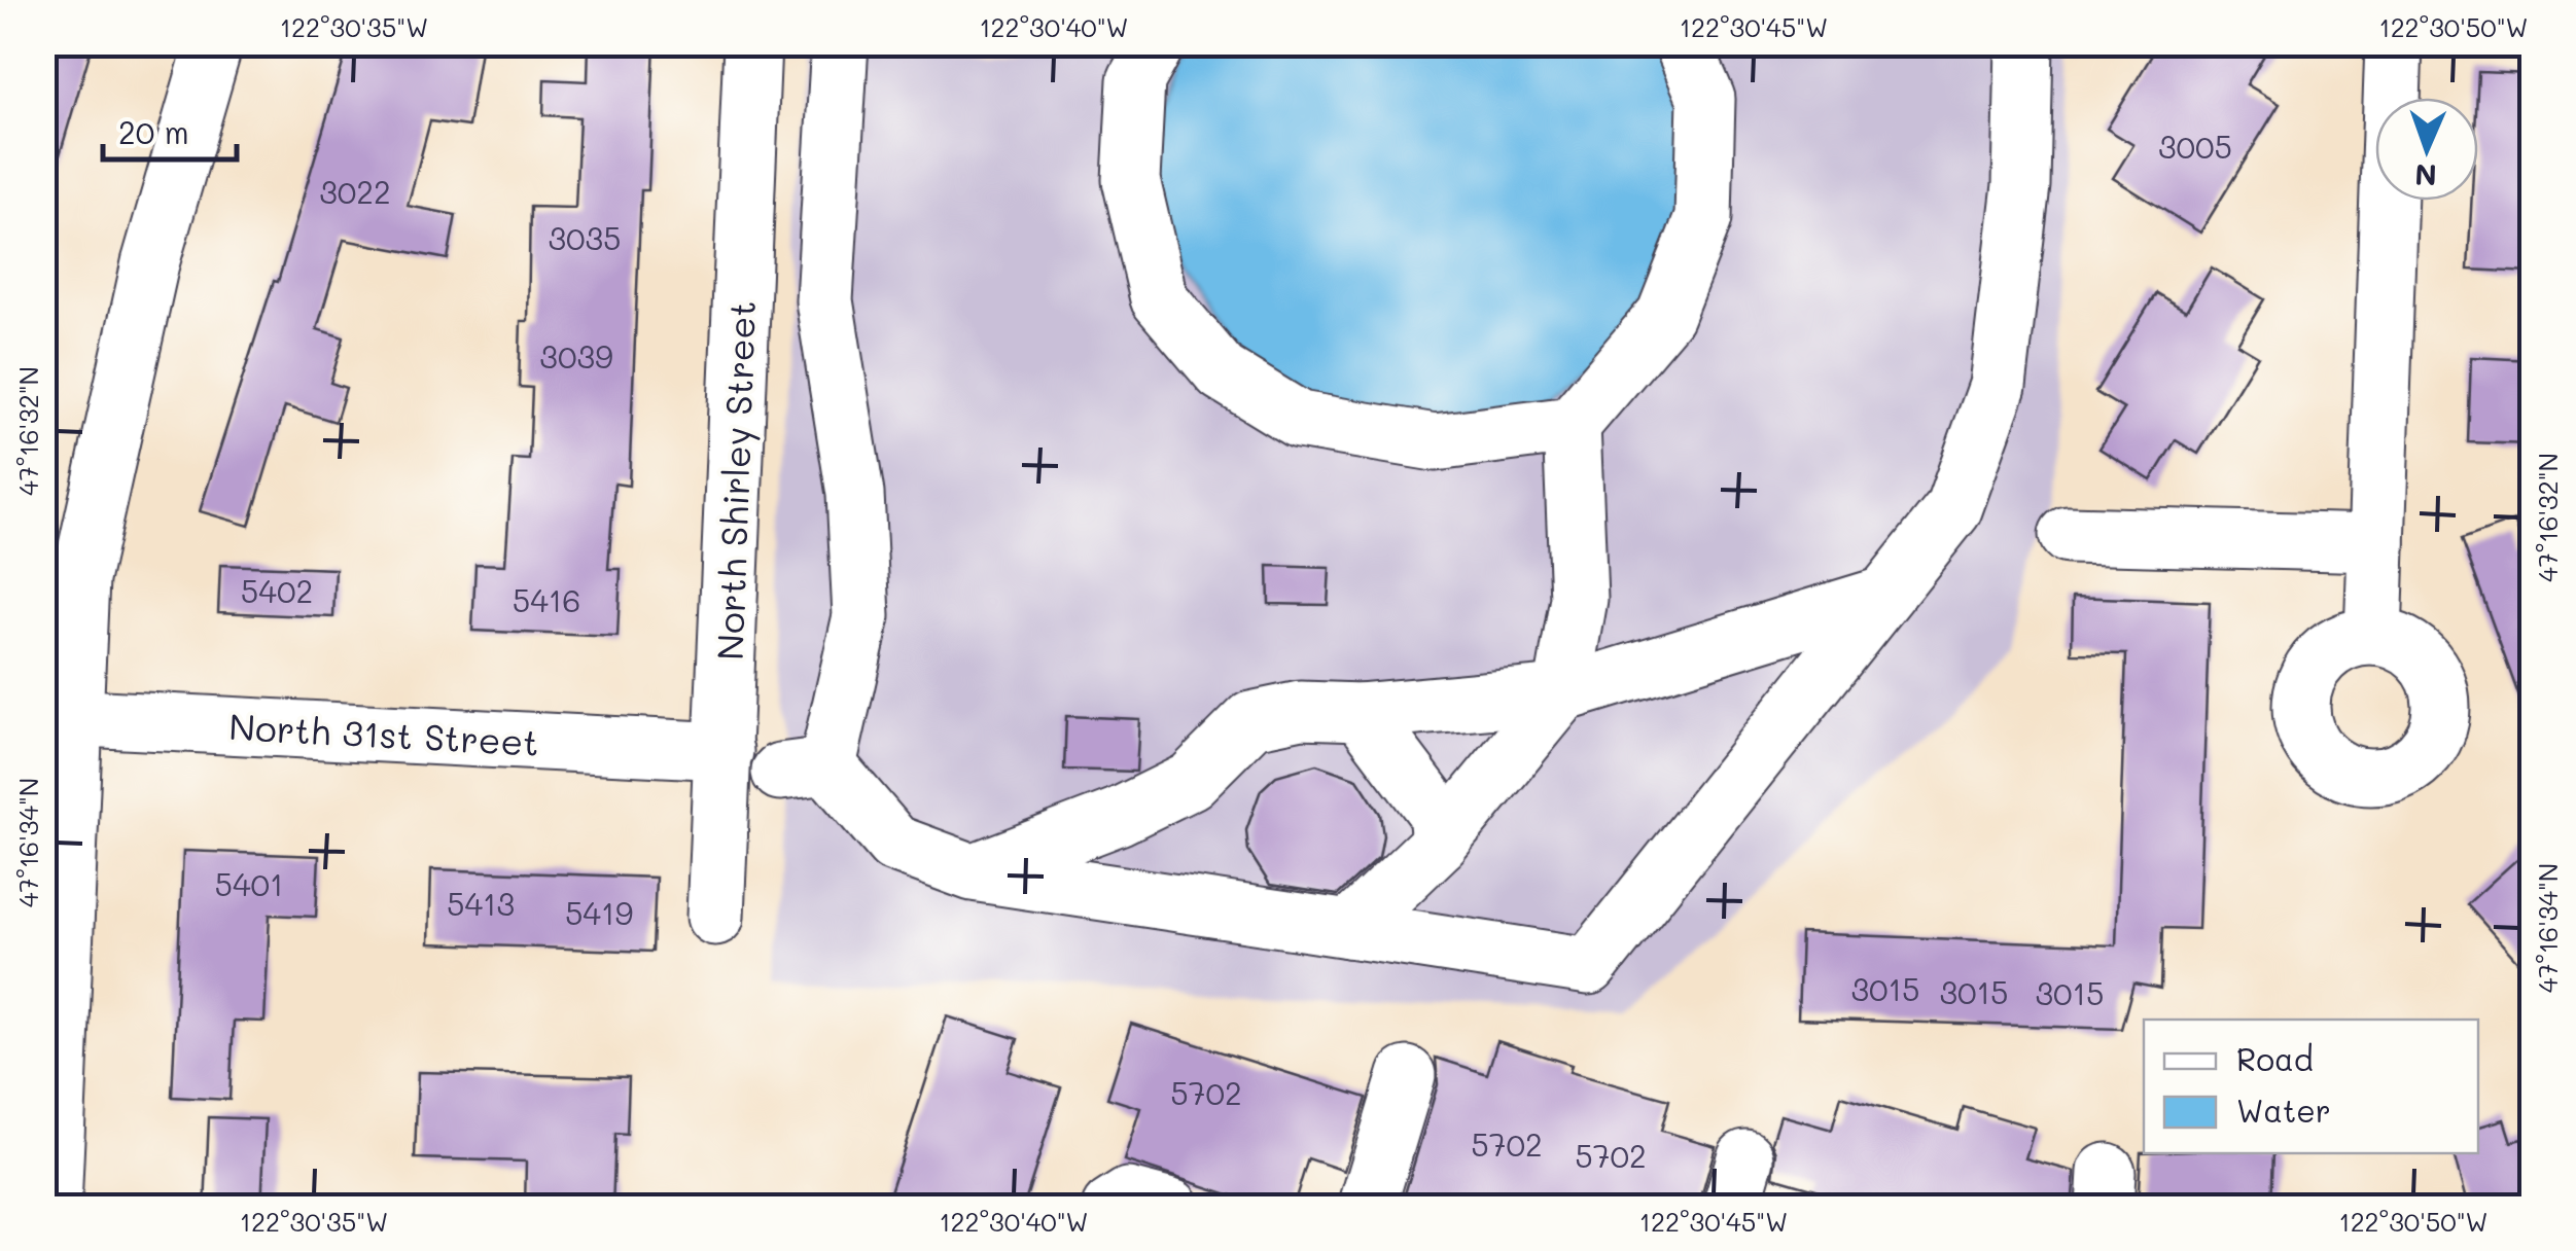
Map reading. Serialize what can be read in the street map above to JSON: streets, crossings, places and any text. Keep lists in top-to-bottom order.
{
  "streets": {
    "street": ["North Shirley Street", "North 31st Street"]
  },
  "crossings": [
    ["North Shirley Street", "North 31st Street"]
  ],
  "house_numbers": [
    "3005",
    "3022",
    "3035",
    "3039",
    "5402",
    "5416",
    "5401",
    "5413",
    "5419",
    "3015",
    "3015",
    "3015",
    "5702",
    "5702",
    "5702"
  ],
  "legend": ["Road", "Water"],
  "scale_bar": "20 m",
  "north": "bottom",
  "coordinates": [
    "122°30'35\"W",
    "122°30'40\"W",
    "122°30'45\"W",
    "122°30'50\"W",
    "47°16'32\"N",
    "47°16'34\"N"
  ]
}
